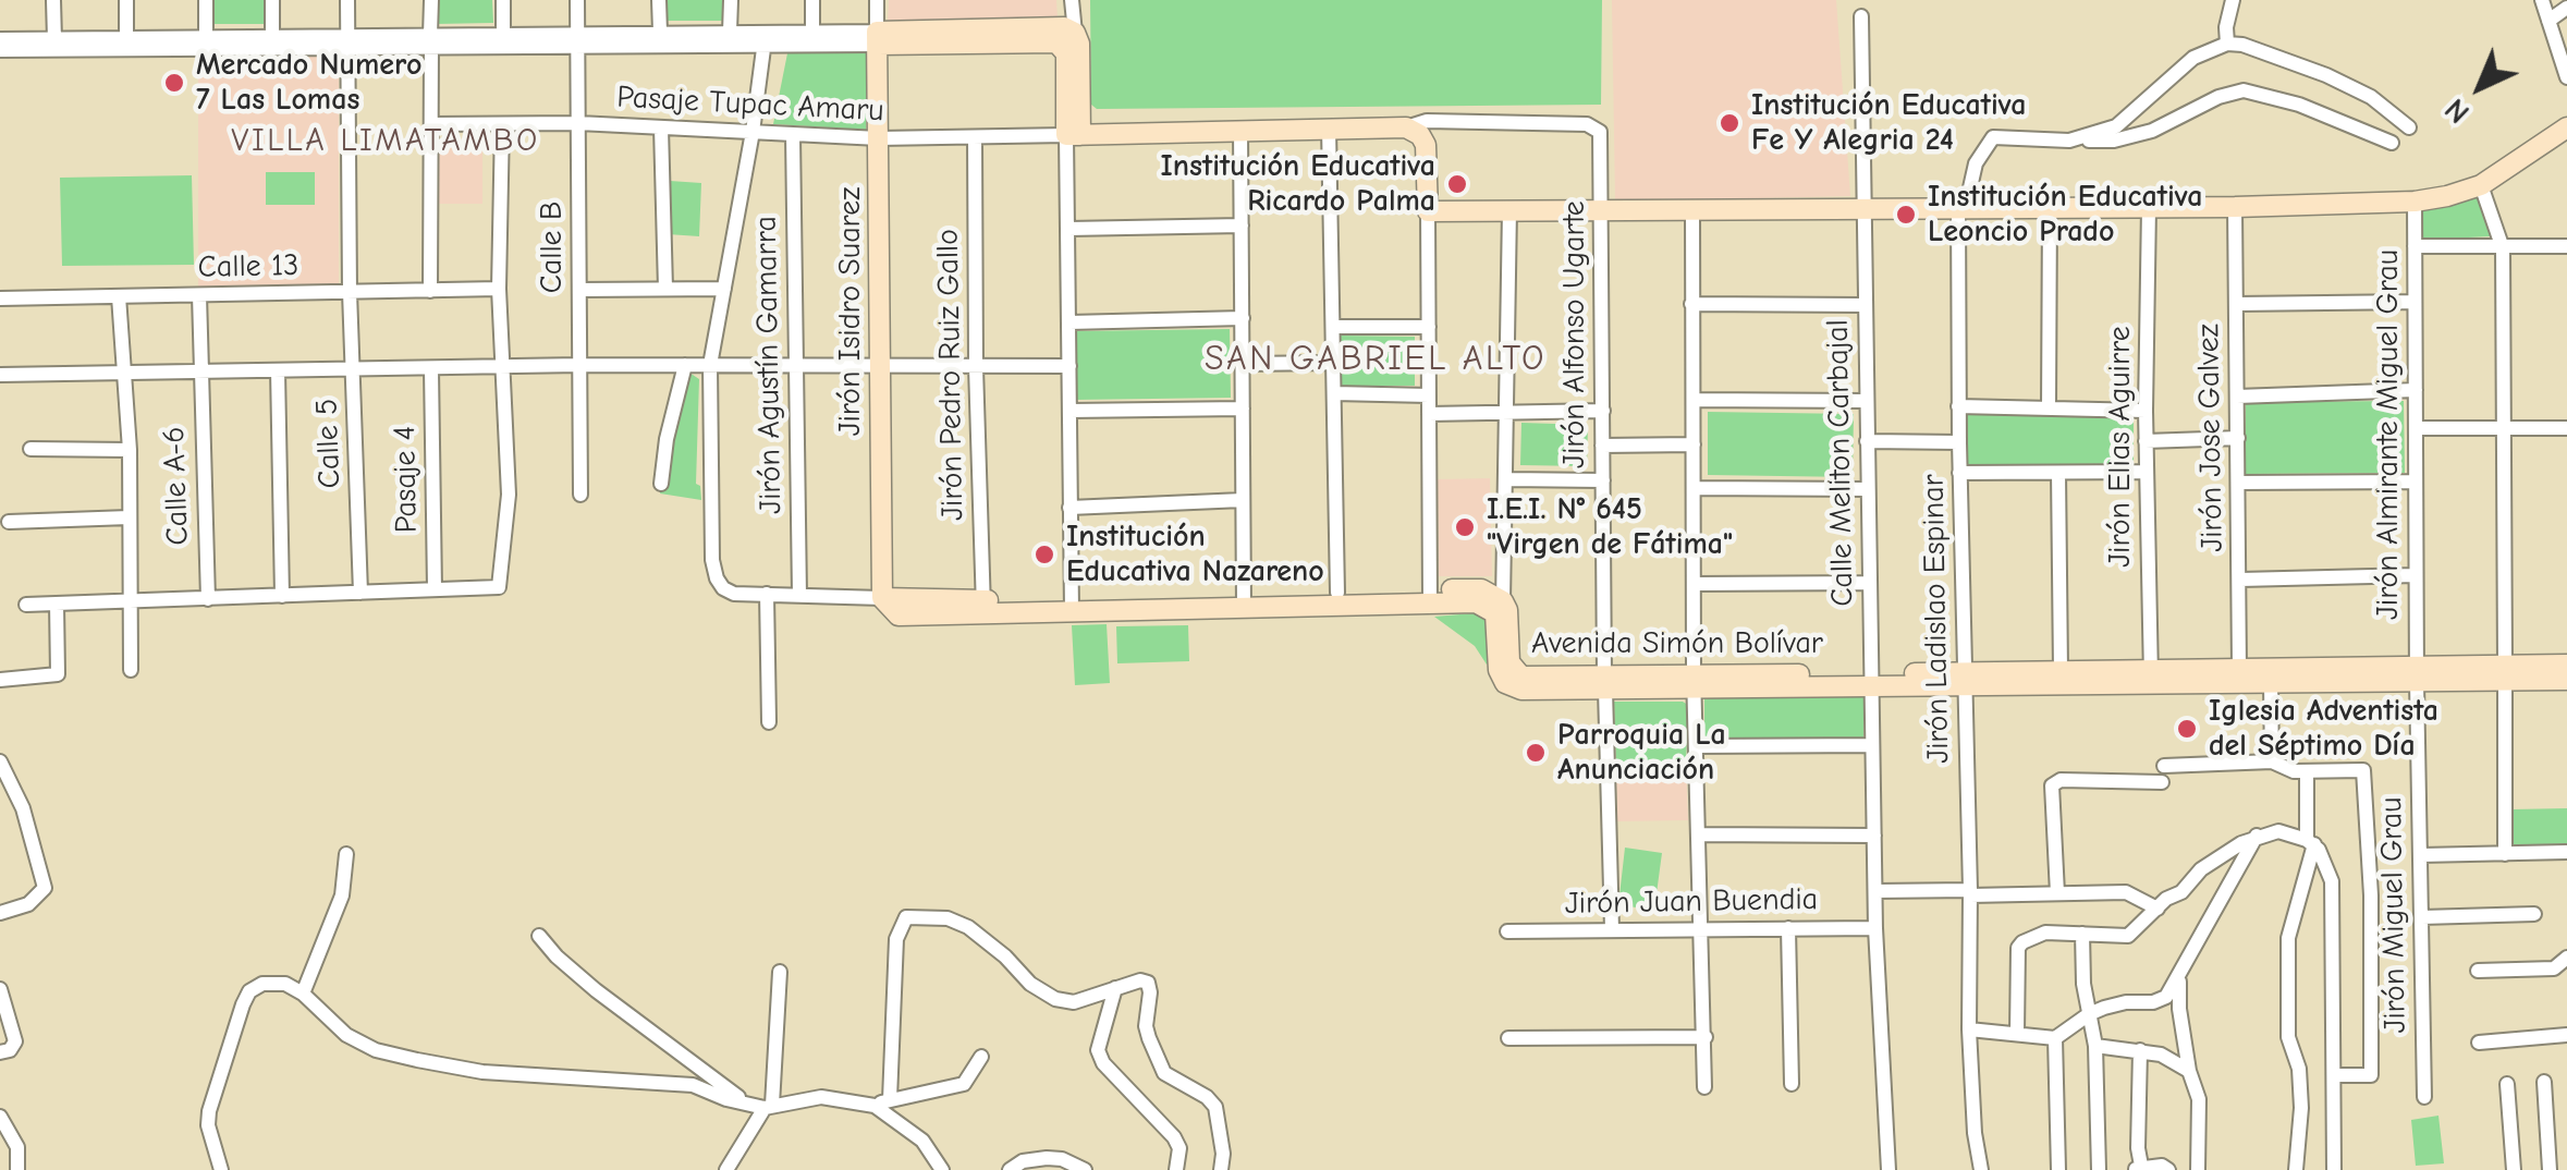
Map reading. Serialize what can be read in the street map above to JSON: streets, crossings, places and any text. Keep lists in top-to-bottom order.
{
  "streets": {
    "street": [
      "Pasaje Tupac Amaru",
      "Calle B",
      "Calle 13",
      "Jirón Isidro Suarez",
      "Jirón Alfonso Ugarte",
      "Jirón Agustín Gamarra",
      "Jirón Pedro Ruiz Gallo",
      "Jirón Almirante Miguel Grau",
      "Jirón Jose Galvez",
      "Calle 5",
      "Jirón Elias Aguirre",
      "Calle Meliton Carbajal",
      "Pasaje 4",
      "Calle A-6",
      "Jirón Ladislao Espinar",
      "Avenida Simón Bolívar",
      "Jirón Juan Buendia",
      "Jirón Miguel Grau"
    ]
  },
  "crossings": [
    ["Pasaje Tupac Amaru", "Calle B"],
    ["Pasaje Tupac Amaru", "Jirón Isidro Suarez"],
    ["Pasaje Tupac Amaru", "Jirón Agustín Gamarra"],
    ["Pasaje Tupac Amaru", "Jirón Pedro Ruiz Gallo"],
    ["Calle 13", "Calle 5"],
    ["Calle 13", "Calle A-6"],
    ["Jirón Isidro Suarez", "Avenida Simón Bolívar"],
    ["Jirón Alfonso Ugarte", "Avenida Simón Bolívar"],
    ["Jirón Alfonso Ugarte", "Jirón Juan Buendia"],
    ["Jirón Agustín Gamarra", "Avenida Simón Bolívar"],
    ["Jirón Pedro Ruiz Gallo", "Avenida Simón Bolívar"],
    ["Jirón Almirante Miguel Grau", "Avenida Simón Bolívar"],
    ["Jirón Almirante Miguel Grau", "Jirón Miguel Grau"],
    ["Jirón Jose Galvez", "Avenida Simón Bolívar"],
    ["Jirón Elias Aguirre", "Avenida Simón Bolívar"],
    ["Calle Meliton Carbajal", "Avenida Simón Bolívar"],
    ["Calle Meliton Carbajal", "Jirón Juan Buendia"],
    ["Jirón Ladislao Espinar", "Avenida Simón Bolívar"],
    ["Avenida Simón Bolívar", "Jirón Miguel Grau"]
  ],
  "districts": ["VILLA LIMATAMBO", "SAN GABRIEL ALTO"],
  "places": [
    "Mercado Numero 7 Las Lomas",
    "Institución Educativa Fe Y Alegria 24",
    "Institución Educativa Ricardo Palma",
    "Institución Educativa Leoncio Prado",
    "I.E.I. N° 645 \"Virgen de Fátima\"",
    "Institución Educativa Nazareno",
    "Iglesia Adventista del Séptimo Día",
    "Parroquia La Anunciación"
  ],
  "north": "bottom left"
}
